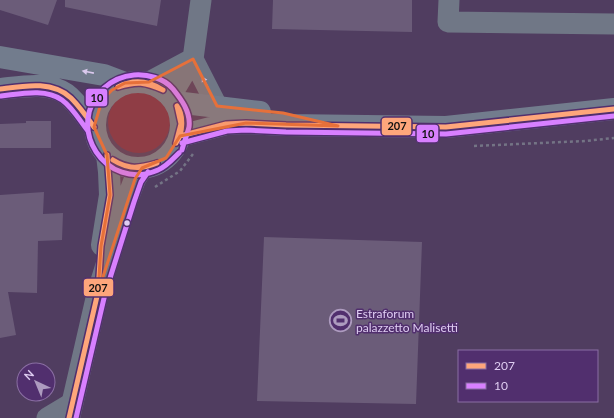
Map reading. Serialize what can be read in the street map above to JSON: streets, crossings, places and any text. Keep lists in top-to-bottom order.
{
  "places": {
    "sports": ["Estraforum palazzetto Malisetti"]
  },
  "lines": ["transit line 10", "transit line 207"],
  "legend": ["207", "10"],
  "north": "top left"
}
